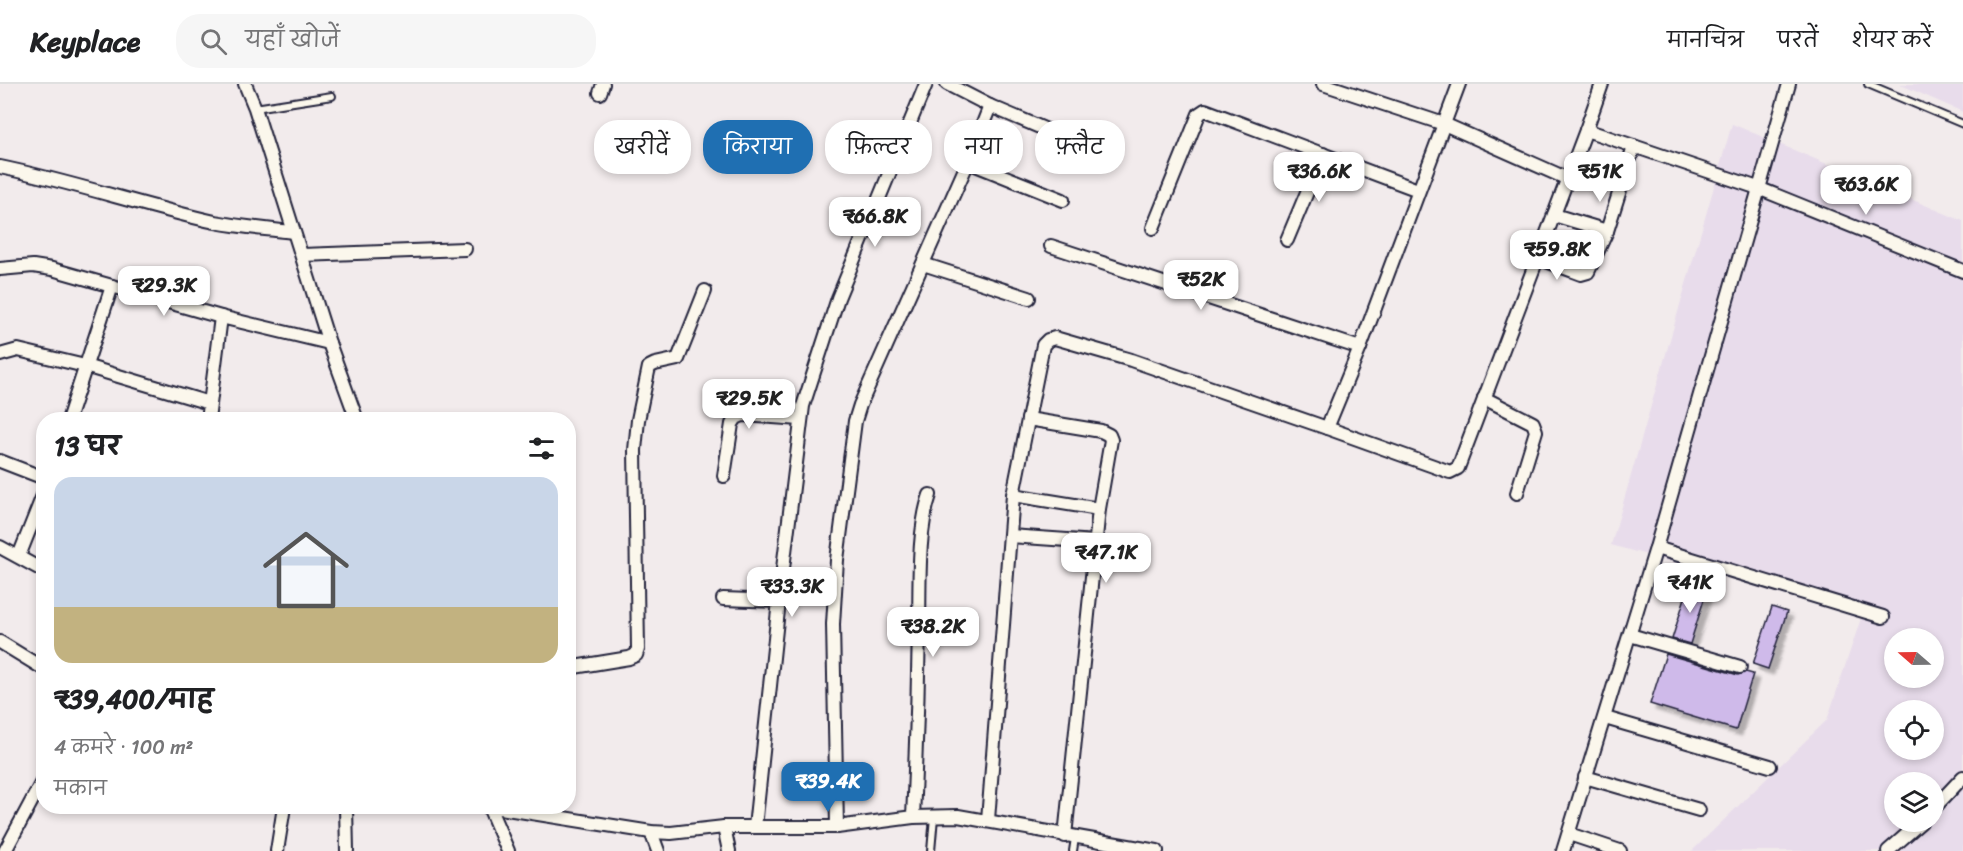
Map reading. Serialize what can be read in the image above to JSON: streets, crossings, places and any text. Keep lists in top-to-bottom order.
{
  "north": "left",
  "page": {
    "header": "Keyplace",
    "search": "यहाँ खोजें",
    "nav": ["मानचित्र", "परतें", "शेयर करें"],
    "chip": [
      "खरीदें",
      "किराया",
      "फ़िल्टर",
      "नया",
      "फ़्लैट"
    ],
    "price": [
      "₹36.6K",
      "₹51K",
      "₹63.6K",
      "₹66.8K",
      "₹59.8K",
      "₹52K",
      "₹29.3K",
      "₹29.5K",
      "₹47.1K",
      "₹41K",
      "₹33.3K",
      "₹38.2K",
      "₹39.4K"
    ],
    "heading": "13 घर",
    "list": [
      {
        "name": "₹39,400/माह",
        "note": "4 कमरे · 100 m² · मकान"
      }
    ]
  }
}
